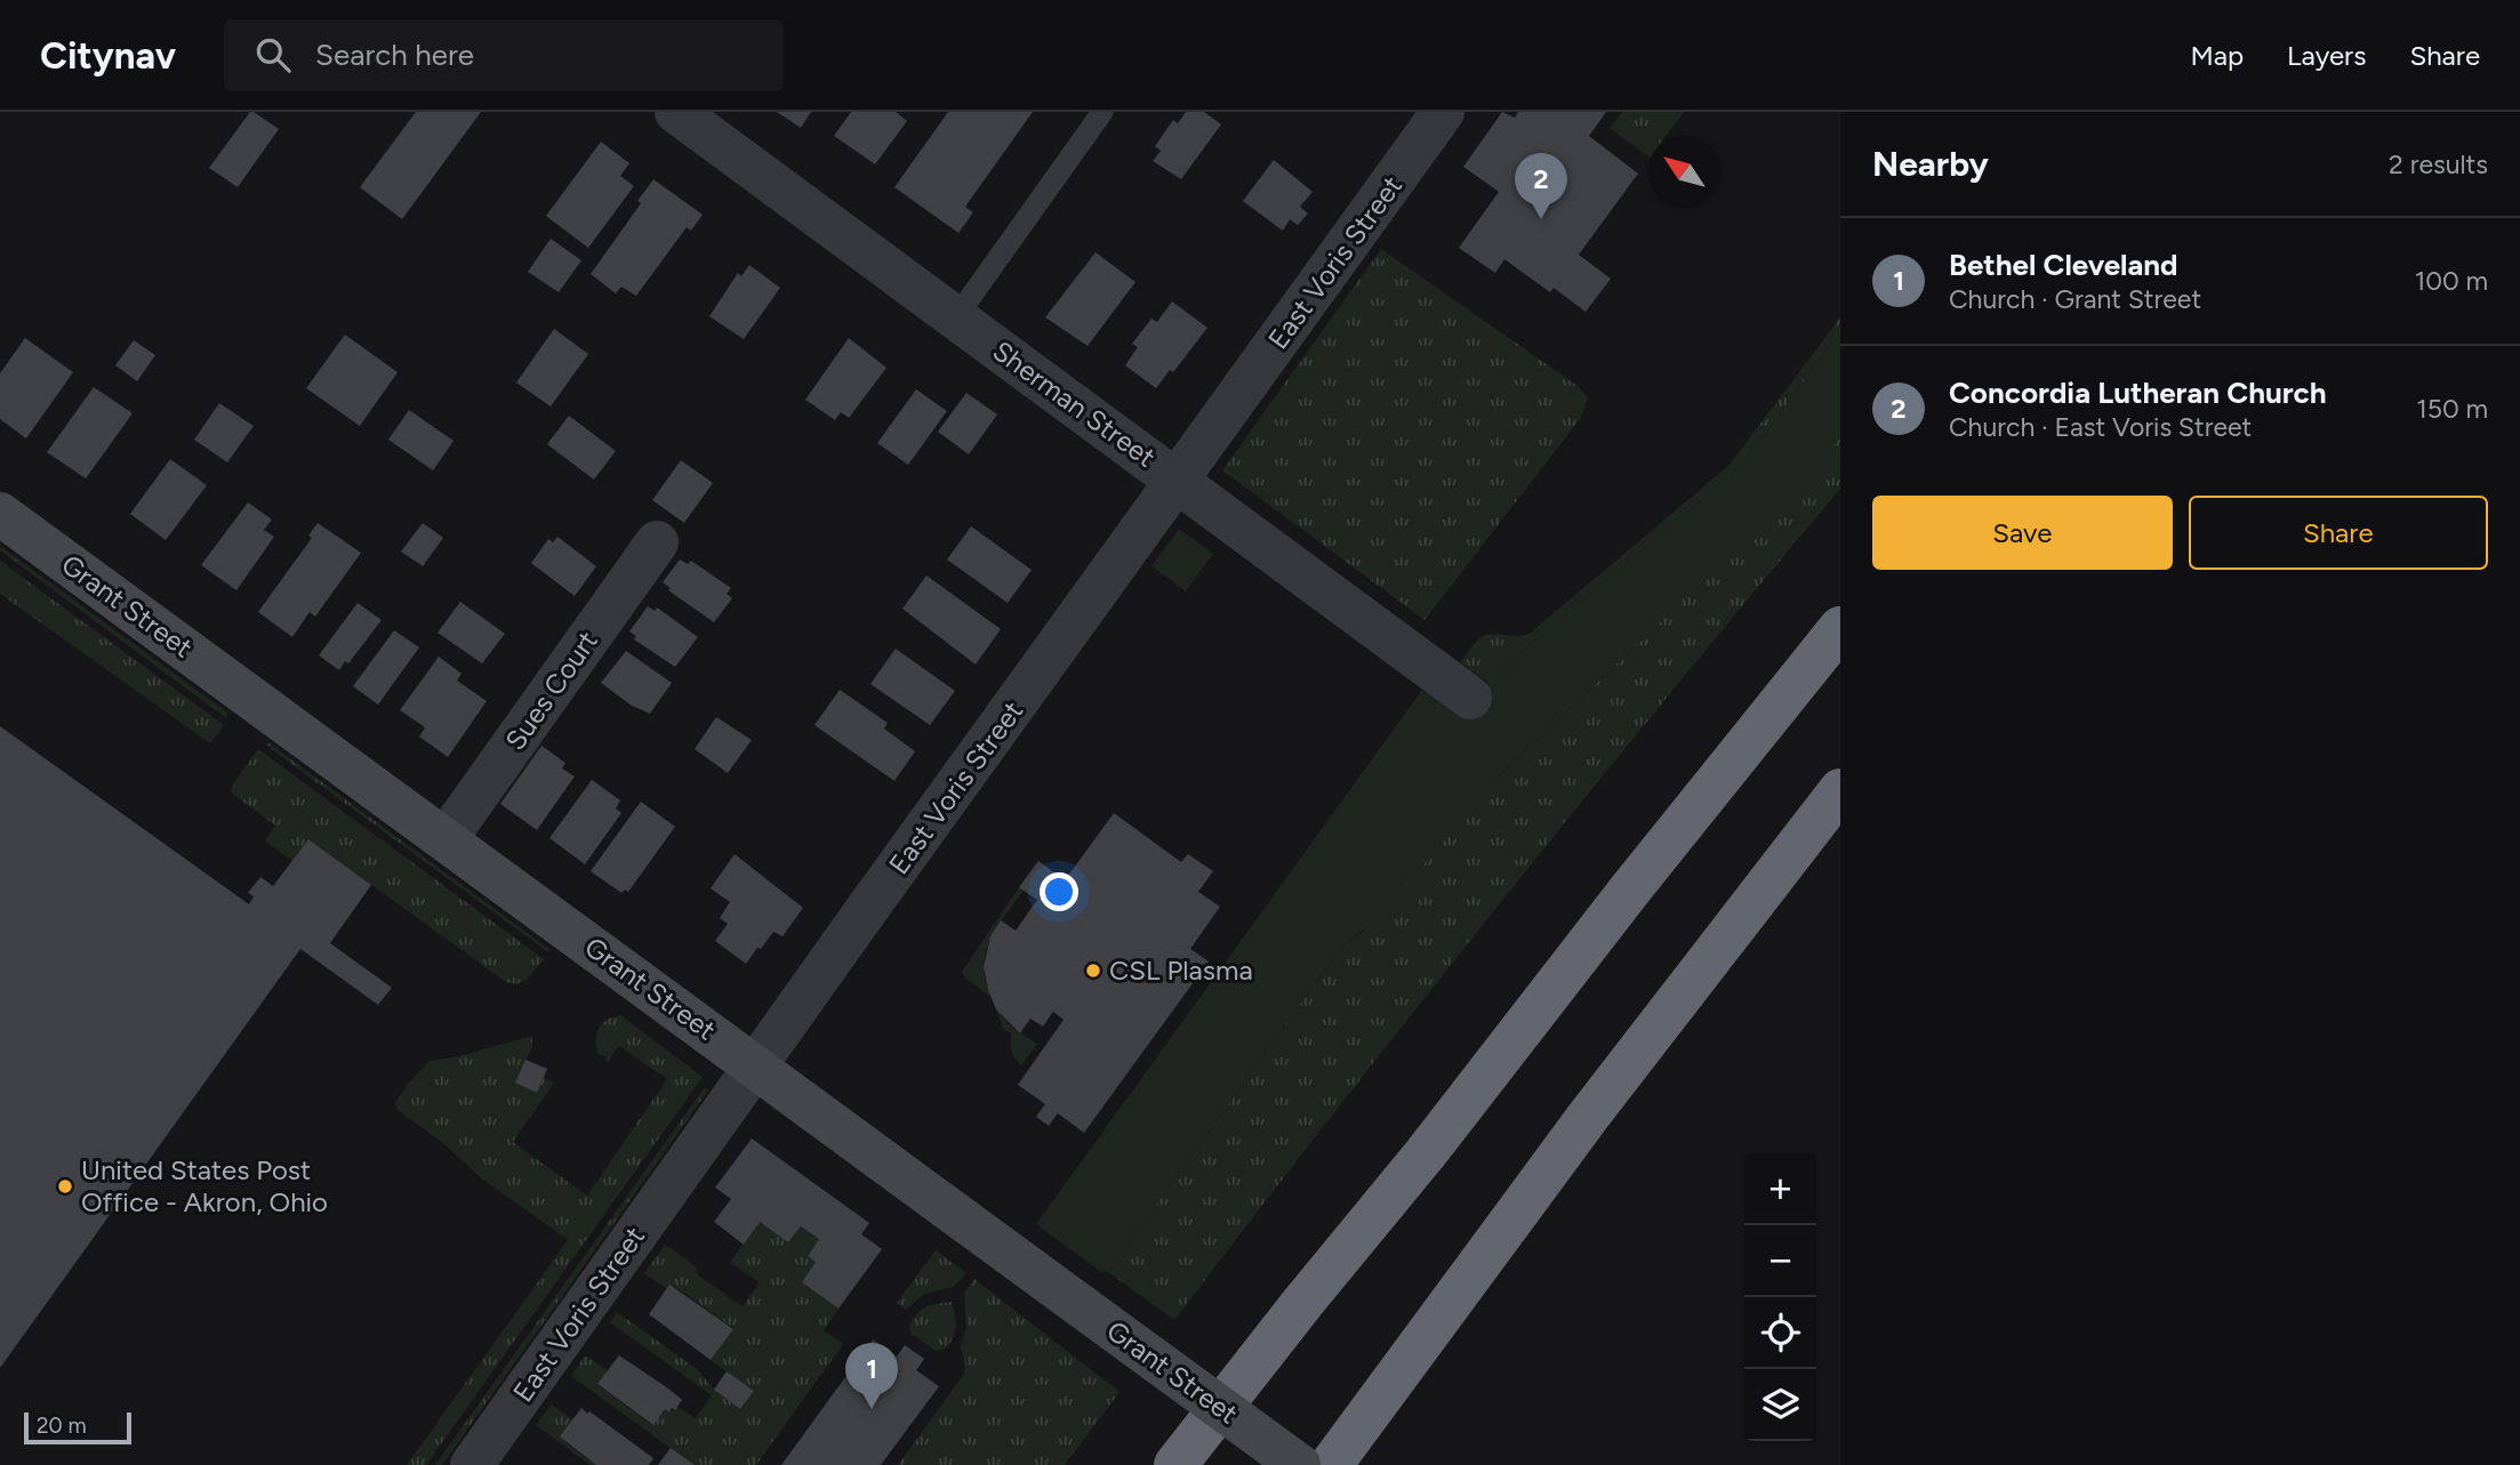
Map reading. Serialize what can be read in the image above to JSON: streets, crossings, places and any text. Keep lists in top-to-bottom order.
{
  "streets": {
    "main road": ["Grant Street"],
    "street": ["East Voris Street", "Sherman Street", "Sues Court"]
  },
  "crossings": [
    ["East Voris Street", "Sherman Street"],
    ["East Voris Street", "Grant Street"],
    ["Grant Street", "Sues Court"]
  ],
  "places": ["CSL Plasma", "United States Post Office - Akron, Ohio"],
  "scale_bar": "20 m",
  "north": "top left",
  "page": {
    "header": "Citynav",
    "search": "Search here",
    "nav": ["Map", "Layers", "Share"],
    "heading": ["Nearby", "2 results"],
    "pins": ["2", "1"],
    "list": [
      {
        "mark": "1",
        "name": "Bethel Cleveland",
        "note": "Church · Grant Street",
        "value": "100 m"
      },
      {
        "mark": "2",
        "name": "Concordia Lutheran Church",
        "note": "Church · East Voris Street",
        "value": "150 m"
      }
    ],
    "buttons": ["Save", "Share"],
    "map_buttons": ["+", "−"],
    "scale": "20 m"
  }
}
